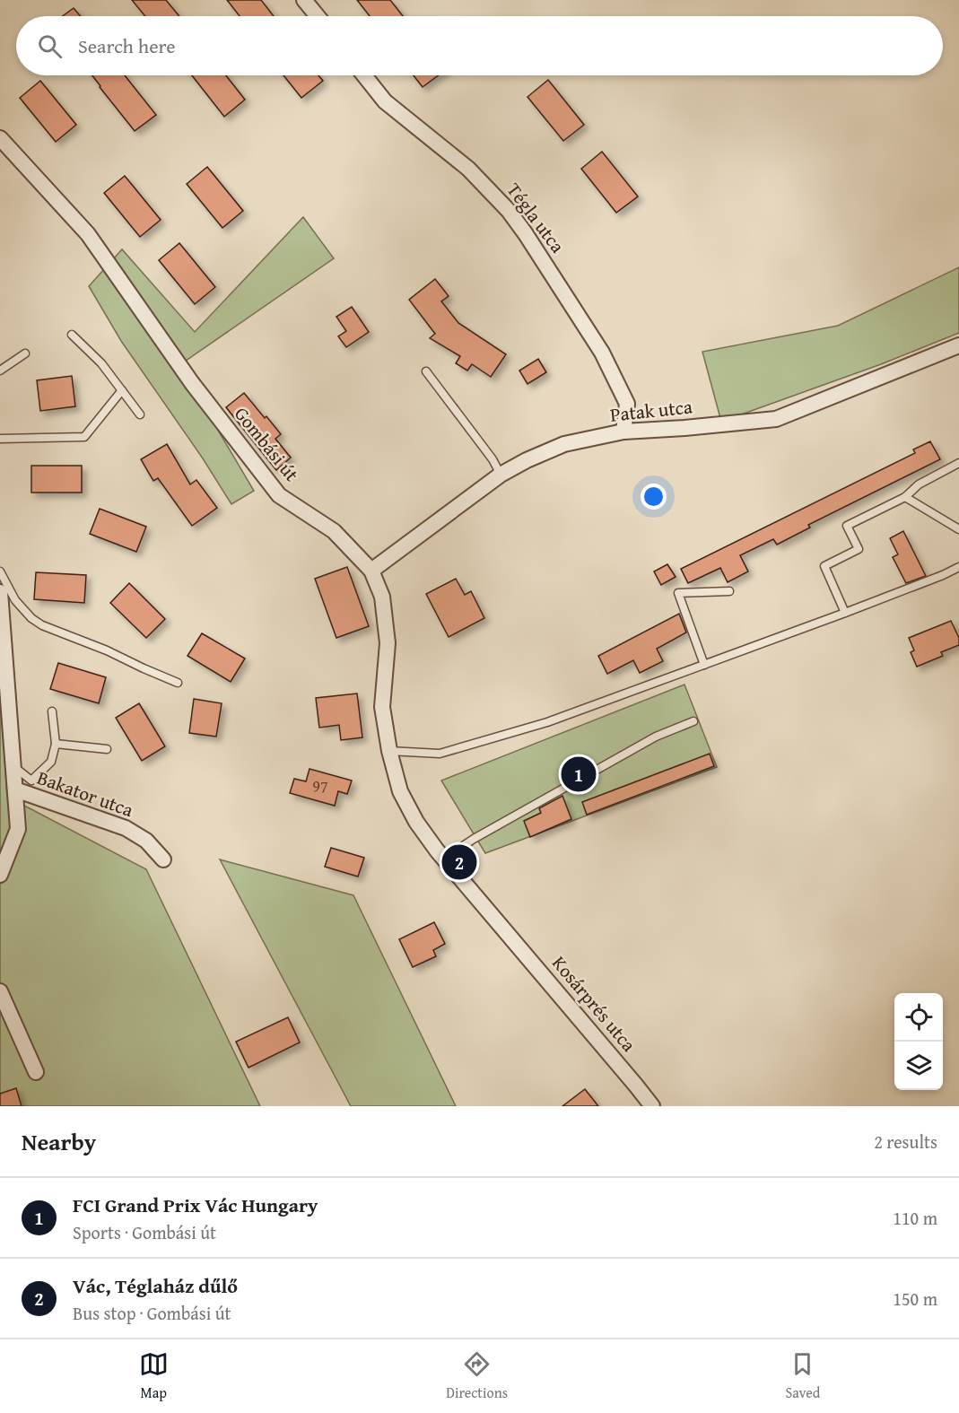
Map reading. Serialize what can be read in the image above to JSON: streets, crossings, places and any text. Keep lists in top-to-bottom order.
{
  "streets": {
    "street": [
      "Tégla utca",
      "Patak utca",
      "Gombási út",
      "Bakator utca",
      "Kosárprés utca"
    ]
  },
  "crossings": [
    ["Tégla utca", "Patak utca"],
    ["Patak utca", "Gombási út"],
    ["Gombási út", "Kosárprés utca"]
  ],
  "house_numbers": ["97"],
  "page": {
    "search": "Search here",
    "pins": ["1", "2"],
    "heading": ["Nearby", "2 results"],
    "list": [
      {
        "mark": "1",
        "name": "FCI Grand Prix Vác Hungary",
        "note": "Sports · Gombási út",
        "value": "110 m"
      },
      {
        "mark": "2",
        "name": "Vác, Téglaház dűlő",
        "note": "Bus stop · Gombási út",
        "value": "150 m"
      }
    ],
    "nav": ["Map", "Directions", "Saved"]
  }
}
